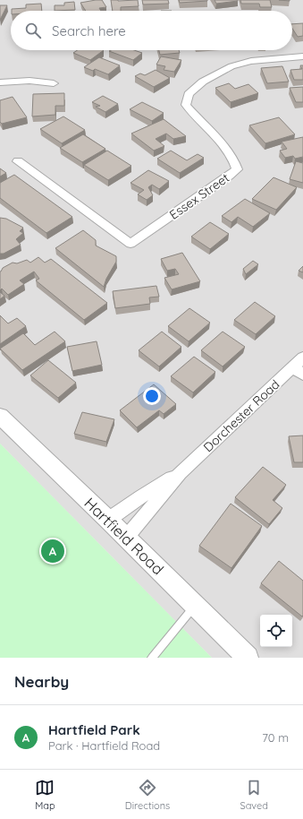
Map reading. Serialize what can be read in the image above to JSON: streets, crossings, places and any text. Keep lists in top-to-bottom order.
{
  "streets": {
    "street": ["Essex Street", "Dorchester Road", "Hartfield Road"]
  },
  "crossings": [
    ["Dorchester Road", "Hartfield Road"]
  ],
  "page": {
    "search": "Search here",
    "pins": "A",
    "heading": "Nearby",
    "list": [
      {
        "mark": "A",
        "name": "Hartfield Park",
        "note": "Park · Hartfield Road",
        "value": "70 m"
      }
    ],
    "nav": ["Map", "Directions", "Saved"]
  }
}
